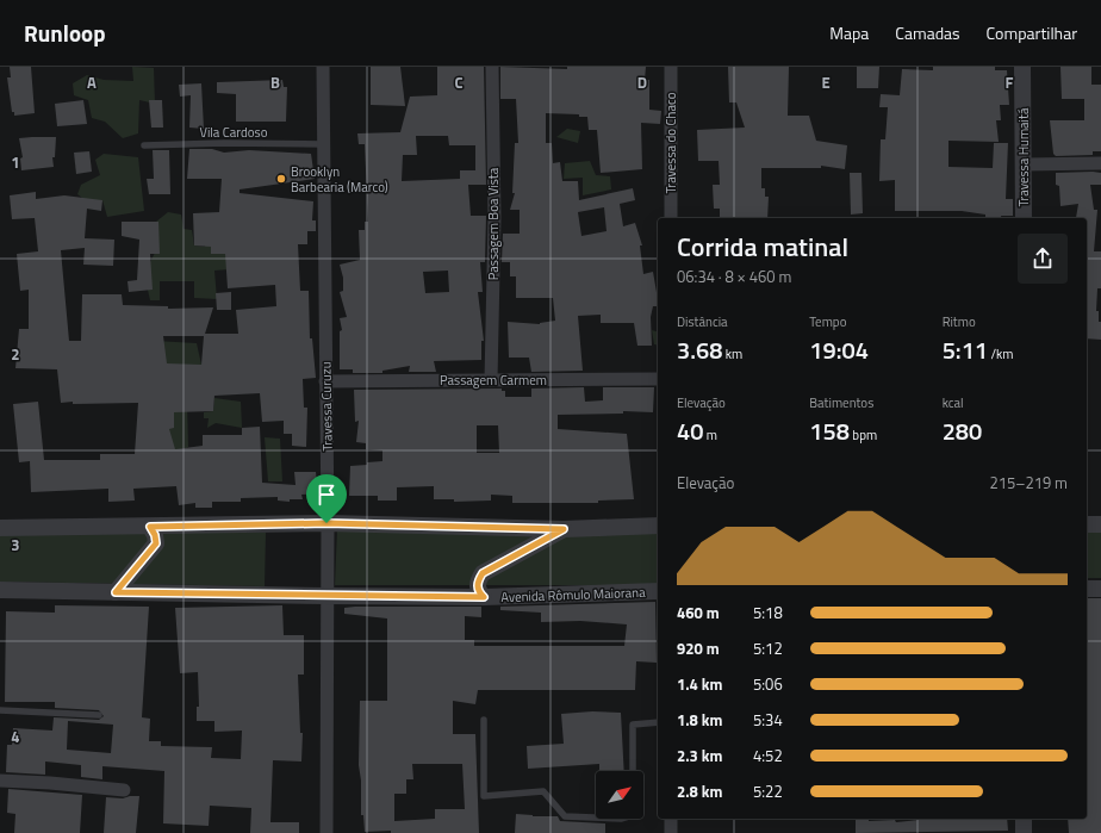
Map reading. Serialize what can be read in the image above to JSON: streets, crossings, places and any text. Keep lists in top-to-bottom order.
{
  "streets": {
    "street": [
      "Travessa do Chaco",
      "Travessa Humaitá",
      "Passagem Boa Vista",
      "Passagem Carmem",
      "Travessa Curuzu",
      "Avenida Rômulo Maiorana"
    ],
    "lane": ["Vila Cardoso"]
  },
  "crossings": [
    ["Vila Cardoso", "Travessa Curuzu"],
    ["Passagem Boa Vista", "Passagem Carmem"],
    ["Passagem Carmem", "Travessa Curuzu"],
    ["Travessa Curuzu", "Avenida Rômulo Maiorana"]
  ],
  "places": ["Brooklyn Barbearia (Marco)"],
  "north": "top right",
  "page": {
    "header": "Runloop",
    "nav": ["Mapa", "Camadas", "Compartilhar"],
    "heading": ["Corrida matinal", "06:34 · 8 × 460 m"],
    "stats": [
      ["Distância", "3.68 km"],
      ["Tempo", "19:04"],
      ["Ritmo", "5:11 /km"],
      ["Elevação", "40 m"],
      ["Batimentos", "158 bpm"],
      ["kcal", "280"]
    ],
    "chart": ["Elevação", "215–219 m"],
    "list": [
      {
        "name": "460 m",
        "note": "5:18"
      },
      {
        "name": "920 m",
        "note": "5:12"
      },
      {
        "name": "1.4 km",
        "note": "5:06"
      },
      {
        "name": "1.8 km",
        "note": "5:34"
      },
      {
        "name": "2.3 km",
        "note": "4:52"
      },
      {
        "name": "2.8 km",
        "note": "5:22"
      }
    ]
  },
  "grid": {
    "columns": [
      "A",
      "B",
      "C",
      "D",
      "E",
      "F"
    ],
    "rows": [
      "1",
      "2",
      "3",
      "4"
    ]
  }
}
